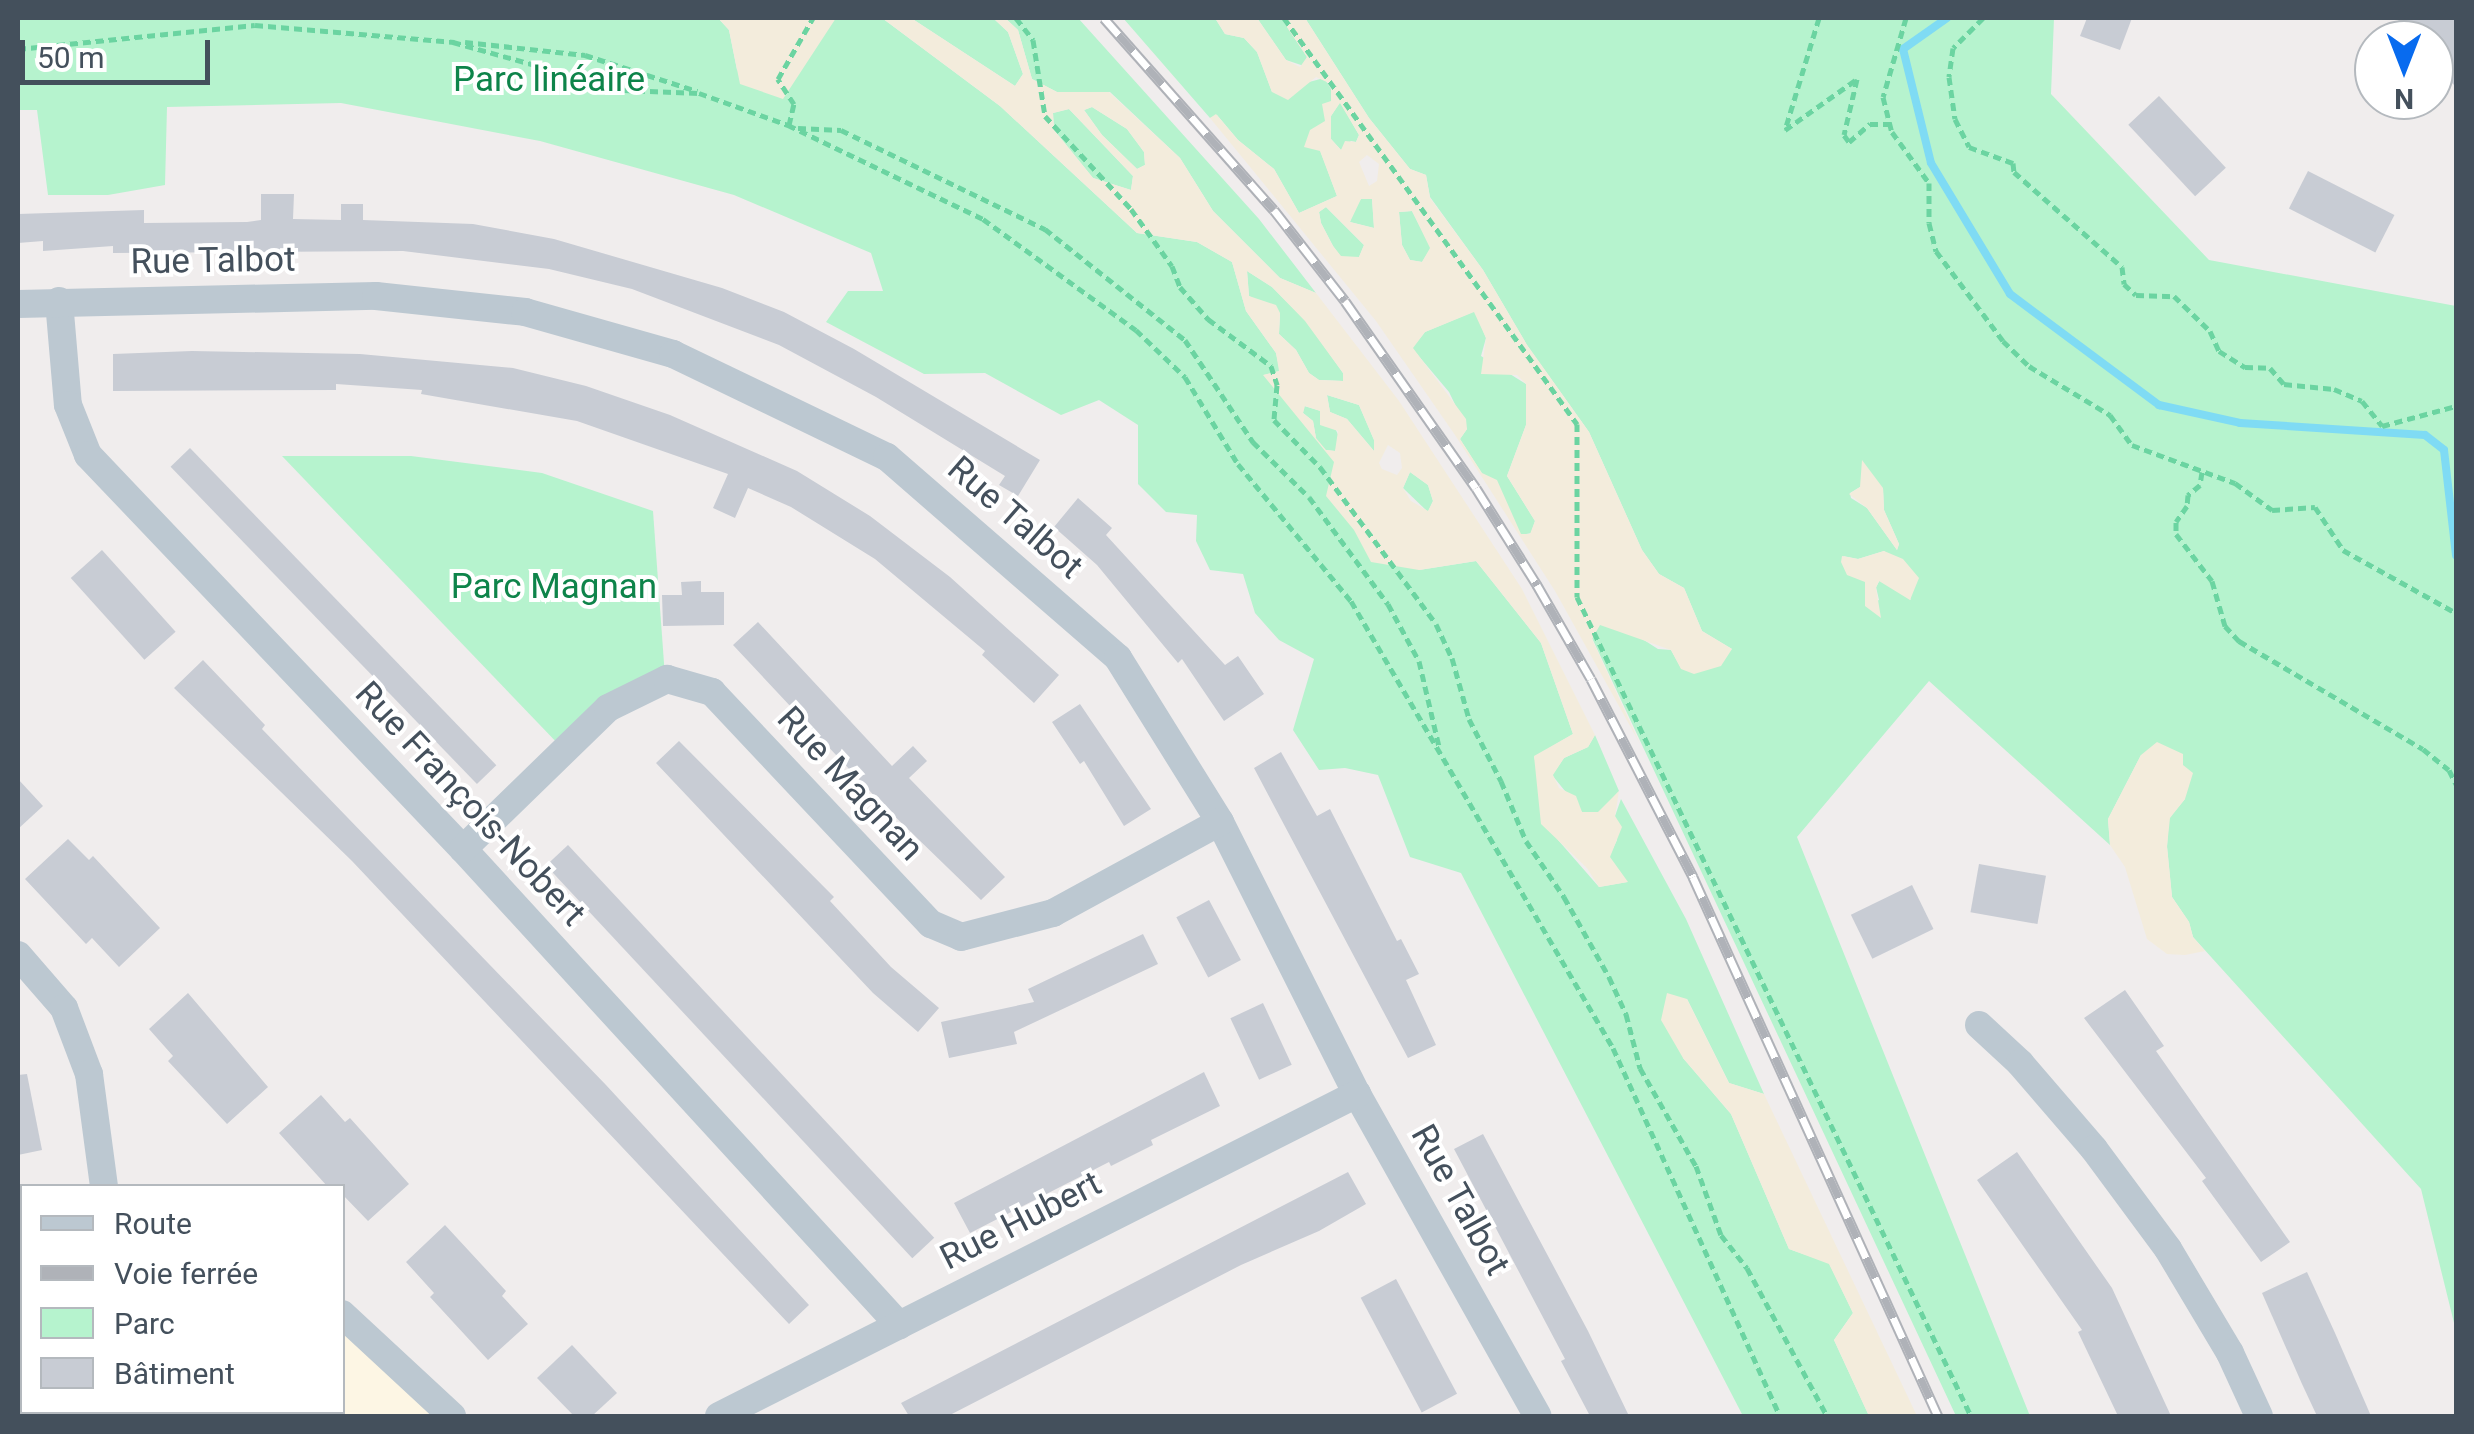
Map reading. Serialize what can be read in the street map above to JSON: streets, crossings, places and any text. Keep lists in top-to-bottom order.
{
  "streets": {
    "street": [
      "Rue Talbot",
      "Rue Magnan",
      "Rue François-Nobert",
      "Rue Hubert"
    ]
  },
  "crossings": [
    ["Rue Talbot", "Rue Magnan"],
    ["Rue Talbot", "Rue François-Nobert"],
    ["Rue Talbot", "Rue Hubert"],
    ["Rue Magnan", "Rue François-Nobert"],
    ["Rue François-Nobert", "Rue Hubert"]
  ],
  "parks": ["Parc linéaire", "Parc Magnan"],
  "legend": [
    "Route",
    "Voie ferrée",
    "Parc",
    "Bâtiment"
  ],
  "scale_bar": "50 m",
  "north": "bottom"
}
